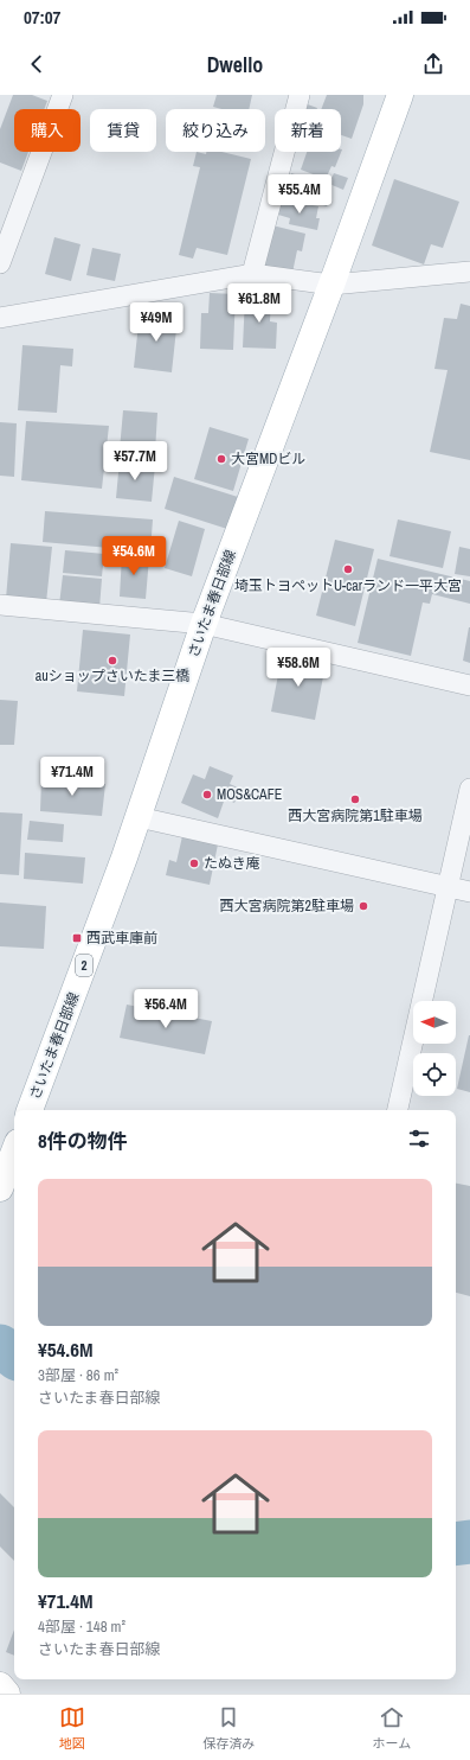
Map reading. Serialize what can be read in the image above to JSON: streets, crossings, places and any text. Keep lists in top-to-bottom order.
{
  "streets": {
    "main road": ["さいたま春日部線", "2"]
  },
  "places": {
    "other": [
      "大宮MDビル",
      "埼玉トヨペットU-carランド一平大宮",
      "auショップさいたま三橋",
      "MOS&CAFE",
      "西大宮病院第1駐車場",
      "たぬき庵",
      "西大宮病院第2駐車場"
    ],
    "transit": ["西武車庫前"]
  },
  "north": "left",
  "page": {
    "status": "07:07",
    "header": "Dwello",
    "chip": [
      "購入",
      "賃貸",
      "絞り込み",
      "新着"
    ],
    "price": [
      "¥55.4M",
      "¥61.8M",
      "¥49M",
      "¥57.7M",
      "¥54.6M",
      "¥58.6M",
      "¥71.4M",
      "¥56.4M"
    ],
    "heading": "8件の物件",
    "list": [
      {
        "name": "¥54.6M",
        "note": "3部屋 · 86 m² · さいたま春日部線"
      },
      {
        "name": "¥71.4M",
        "note": "4部屋 · 148 m² · さいたま春日部線"
      }
    ],
    "tabs": ["地図", "保存済み", "ホーム"]
  }
}
